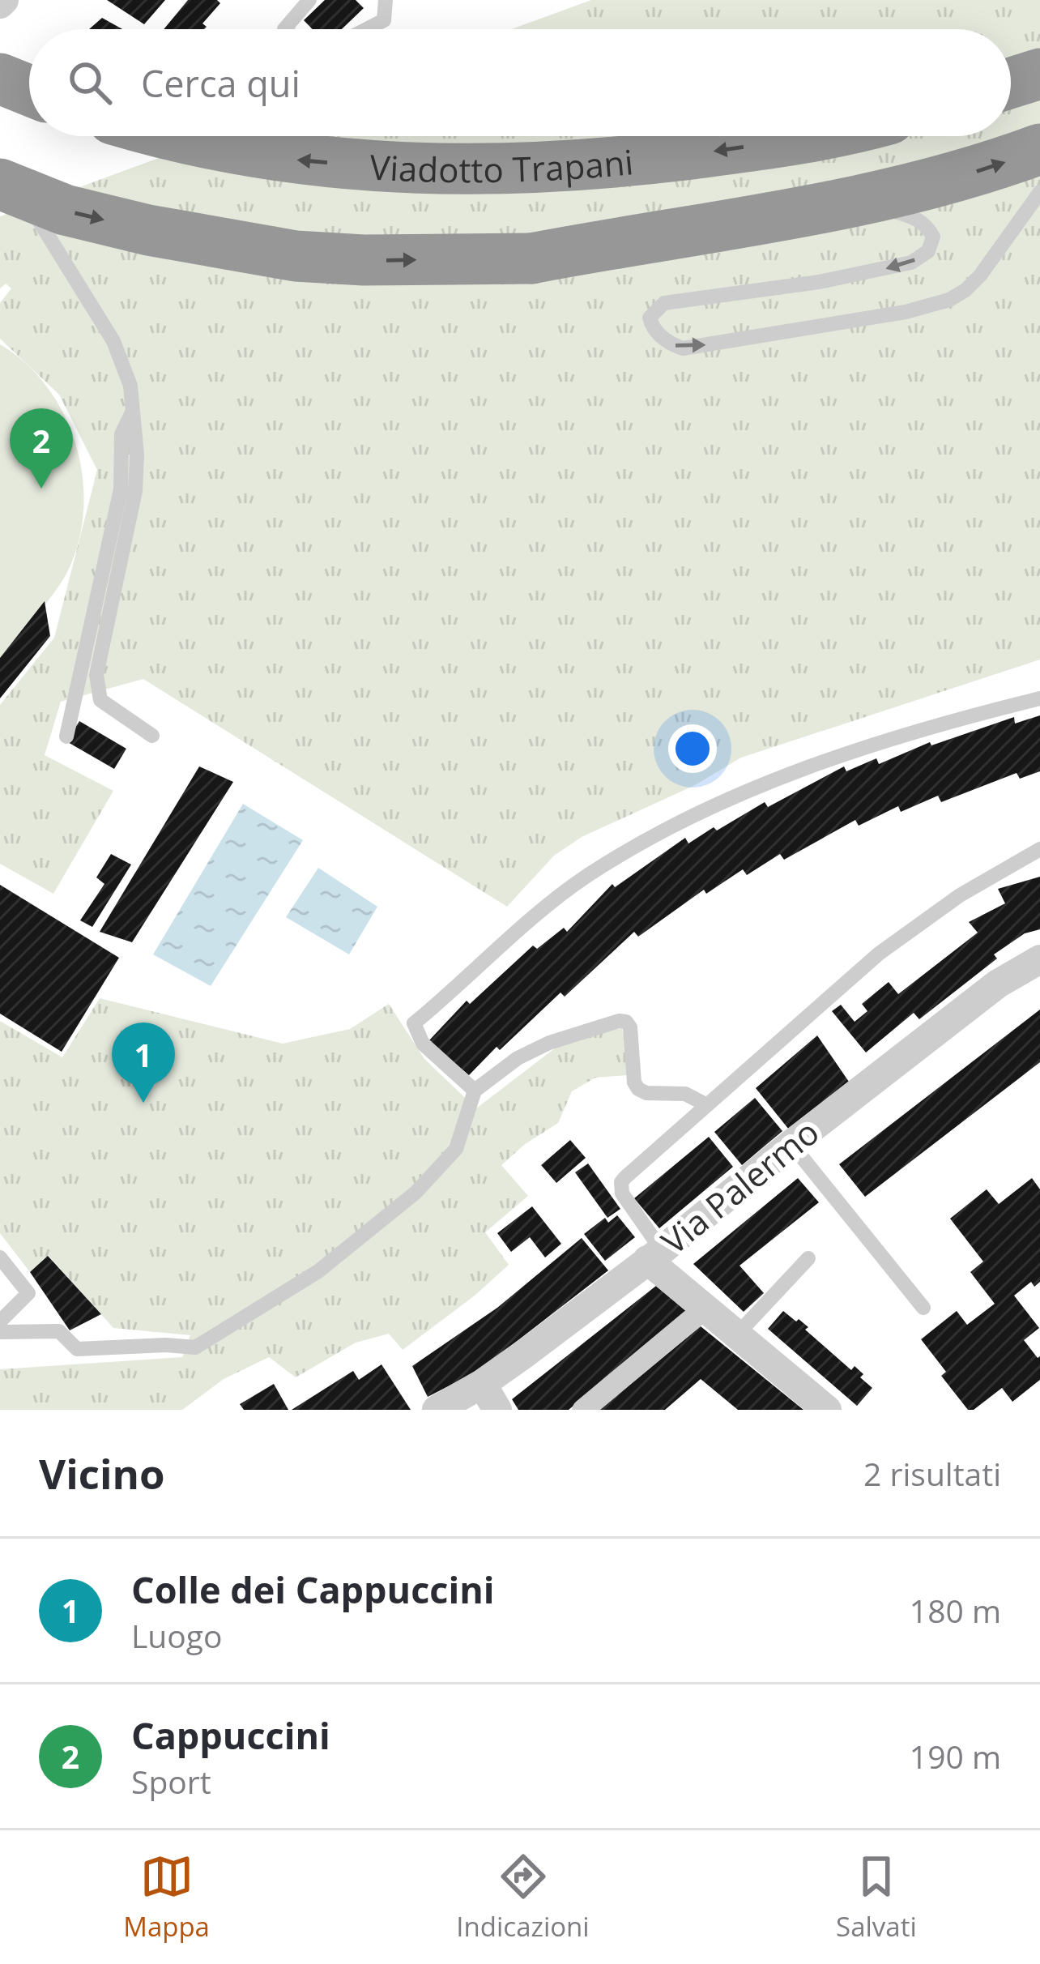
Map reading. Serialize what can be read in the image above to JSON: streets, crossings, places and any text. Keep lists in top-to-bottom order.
{
  "streets": {
    "highway": ["Viadotto Trapani"],
    "street": ["Via Palermo"]
  },
  "page": {
    "search": "Cerca qui",
    "pins": ["2", "1"],
    "heading": ["Vicino", "2 risultati"],
    "list": [
      {
        "mark": "1",
        "name": "Colle dei Cappuccini",
        "note": "Luogo",
        "value": "180 m"
      },
      {
        "mark": "2",
        "name": "Cappuccini",
        "note": "Sport",
        "value": "190 m"
      }
    ],
    "nav": ["Mappa", "Indicazioni", "Salvati"]
  }
}
